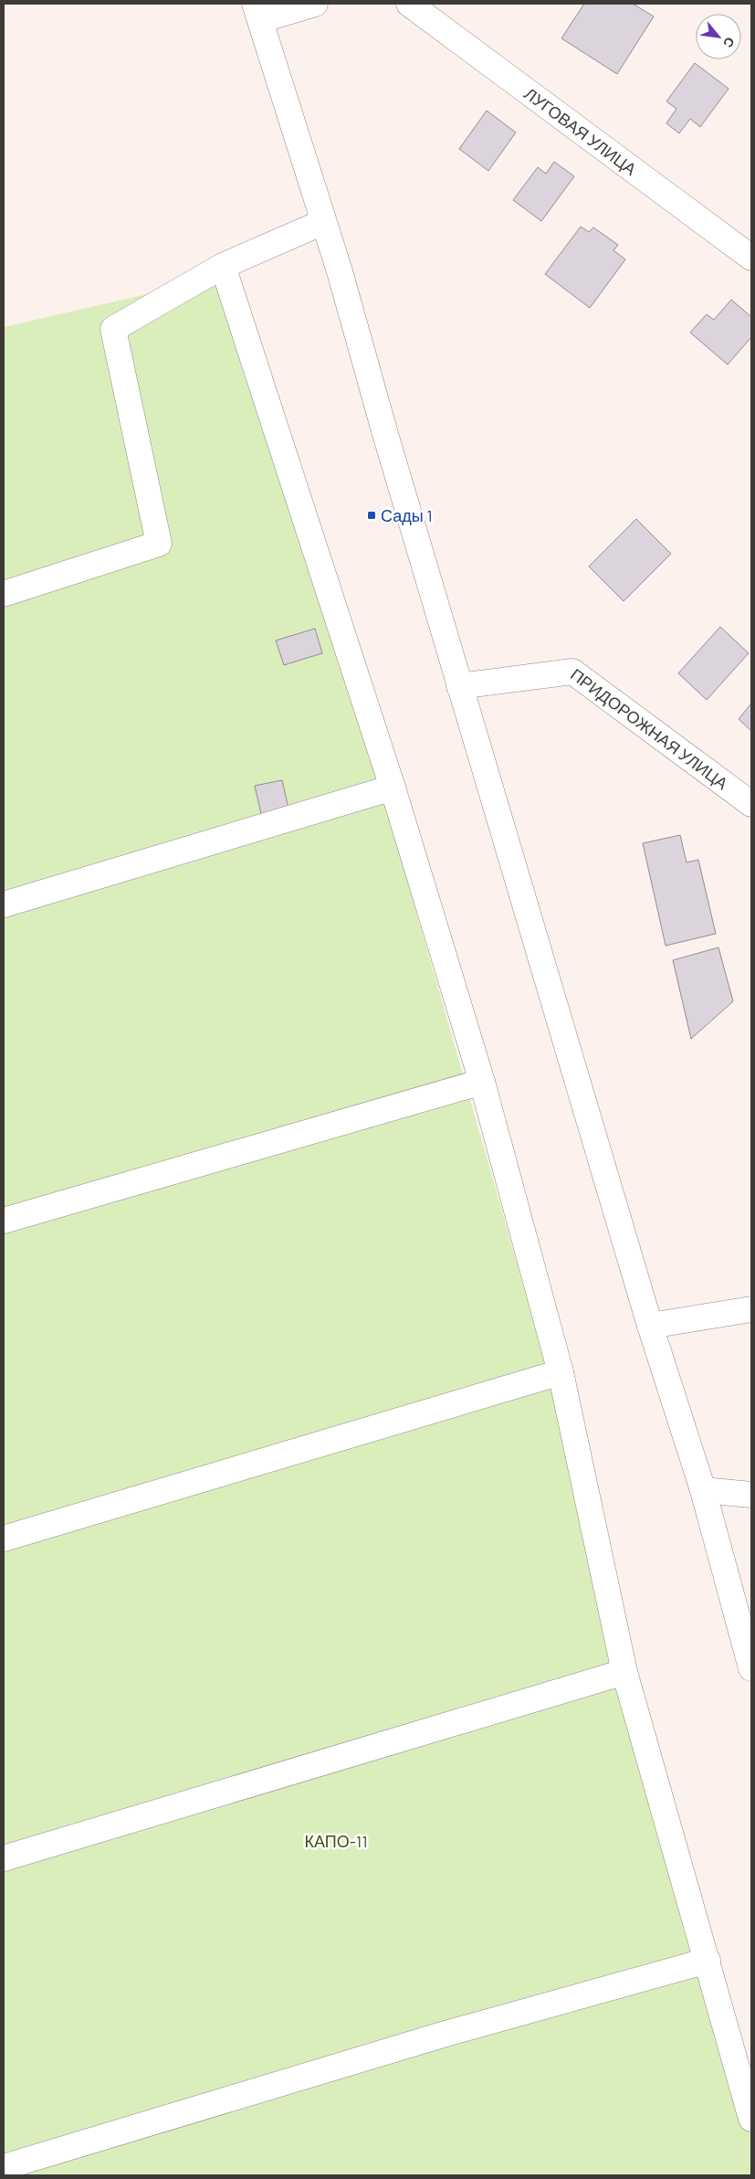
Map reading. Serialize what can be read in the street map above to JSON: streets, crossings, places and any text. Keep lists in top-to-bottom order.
{
  "streets": {
    "main road": ["ЛУГОВАЯ УЛИЦА", "ПРИДОРОЖНАЯ УЛИЦА"]
  },
  "parks": ["КАПО-11"],
  "places": {
    "transit": ["Сады 1"]
  },
  "north": "bottom right"
}
